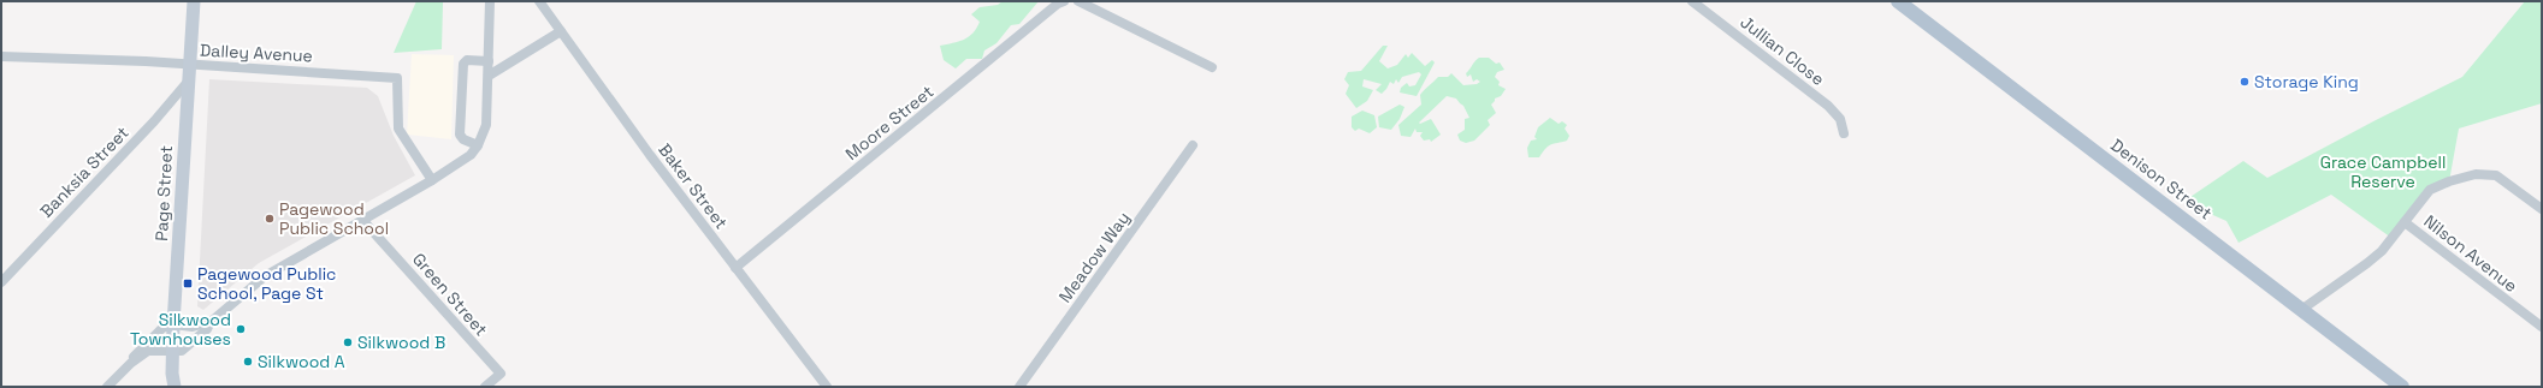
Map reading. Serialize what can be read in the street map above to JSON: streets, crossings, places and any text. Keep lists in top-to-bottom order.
{
  "streets": {
    "main road": ["Denison Street", "Page Street"],
    "street": [
      "Jullian Close",
      "Dalley Avenue",
      "Moore Street",
      "Banksia Street",
      "Baker Street",
      "Nilson Avenue",
      "Meadow Way",
      "Green Street"
    ]
  },
  "crossings": [
    ["Dalley Avenue", "Page Street"],
    ["Moore Street", "Baker Street"],
    ["Banksia Street", "Page Street"]
  ],
  "parks": ["Grace Campbell Reserve"],
  "places": {
    "other": [
      "Storage King",
      "Pagewood Public School",
      "Silkwood Townhouses",
      "Silkwood B",
      "Silkwood A"
    ],
    "transit": ["Pagewood Public School, Page St"]
  }
}
